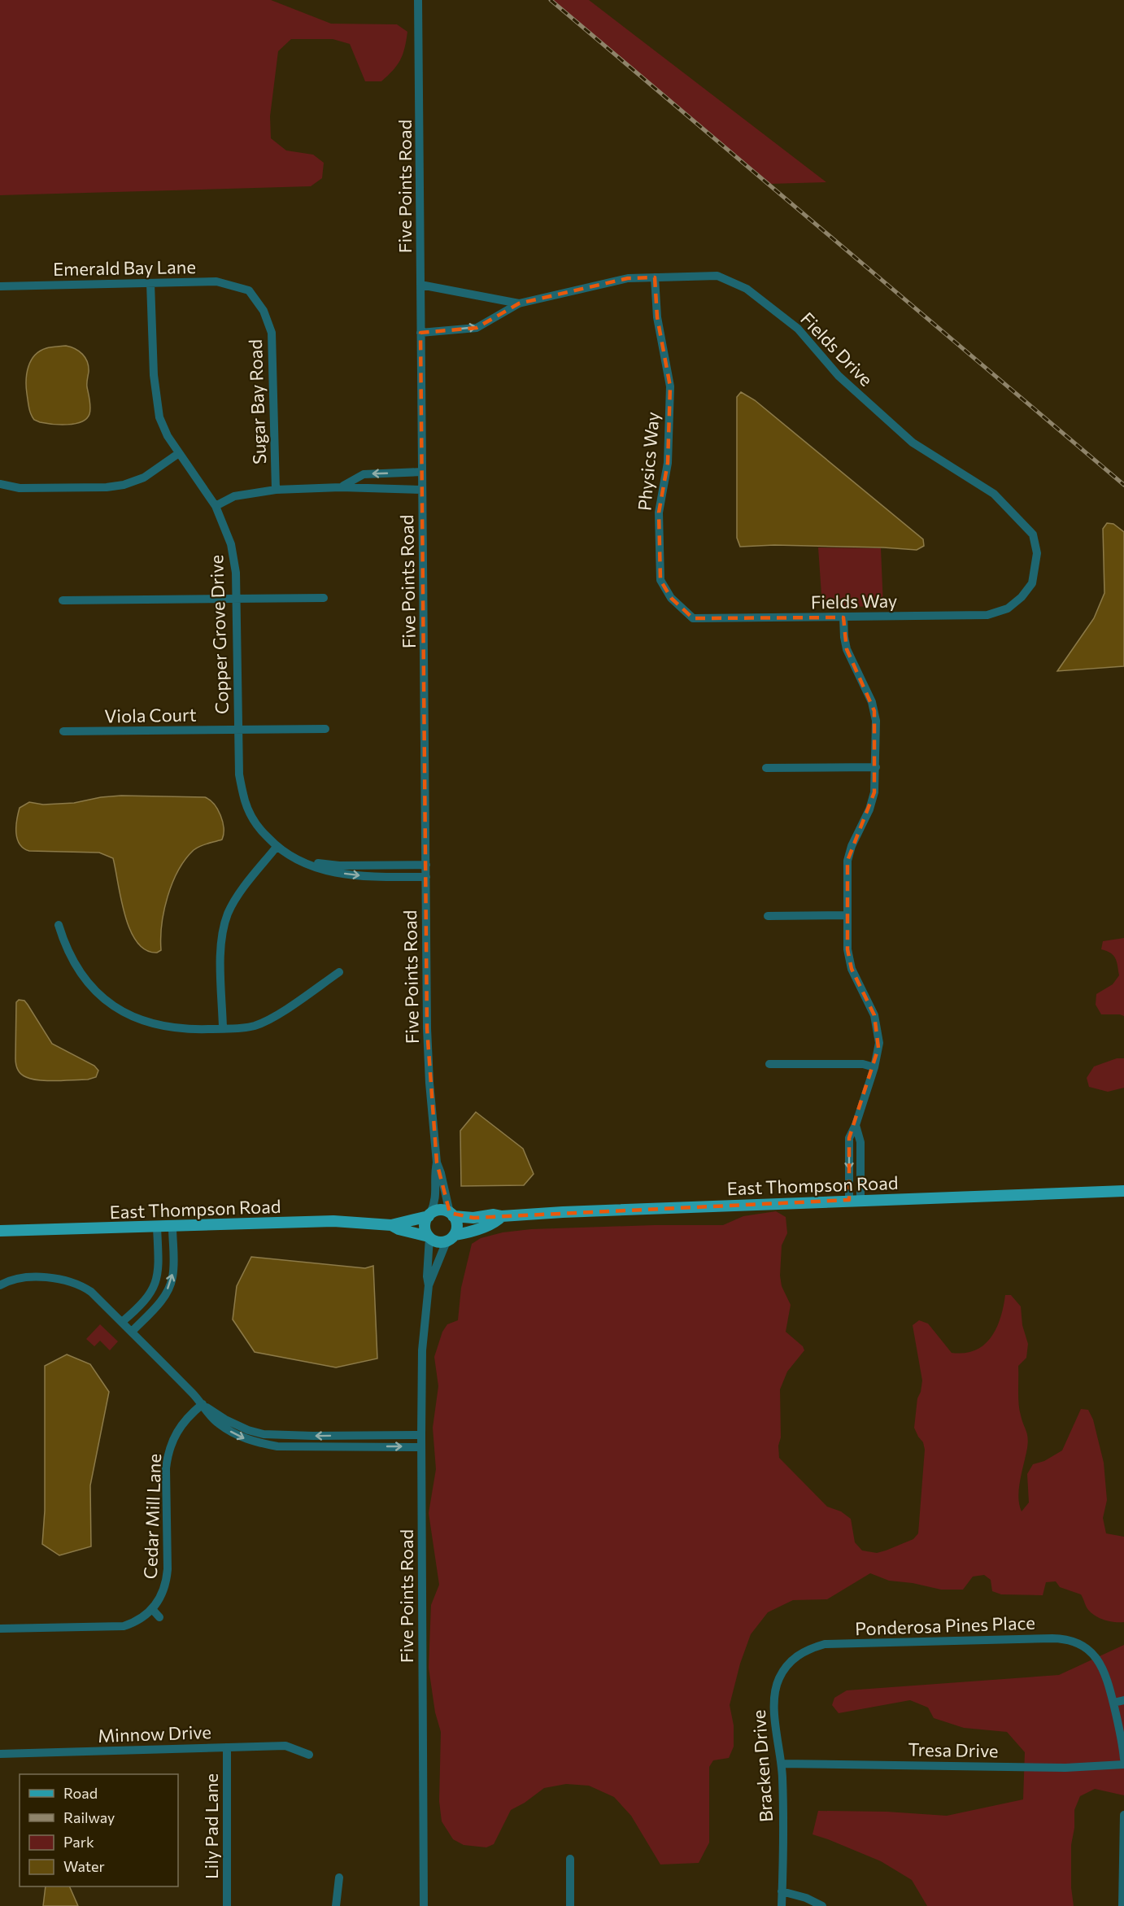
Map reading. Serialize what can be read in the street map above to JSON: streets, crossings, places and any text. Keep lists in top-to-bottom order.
{
  "streets": {
    "main road": ["East Thompson Road"],
    "street": [
      "Five Points Road",
      "Emerald Bay Lane",
      "Fields Drive",
      "Sugar Bay Road",
      "Physics Way",
      "Fields Way",
      "Copper Grove Drive",
      "Viola Court",
      "Cedar Mill Lane",
      "Ponderosa Pines Place",
      "Minnow Drive",
      "Tresa Drive",
      "Bracken Drive",
      "Lily Pad Lane"
    ]
  },
  "crossings": [
    ["Five Points Road", "Fields Drive"],
    ["Five Points Road", "Copper Grove Drive"],
    ["Five Points Road", "East Thompson Road"],
    ["Emerald Bay Lane", "Sugar Bay Road"],
    ["Emerald Bay Lane", "Copper Grove Drive"],
    ["Fields Drive", "Physics Way"],
    ["Fields Drive", "Fields Way"],
    ["Physics Way", "Fields Way"],
    ["Copper Grove Drive", "Viola Court"],
    ["Ponderosa Pines Place", "Bracken Drive"],
    ["Minnow Drive", "Lily Pad Lane"],
    ["Tresa Drive", "Bracken Drive"]
  ],
  "legend": [
    "Road",
    "Railway",
    "Park",
    "Water"
  ]
}
